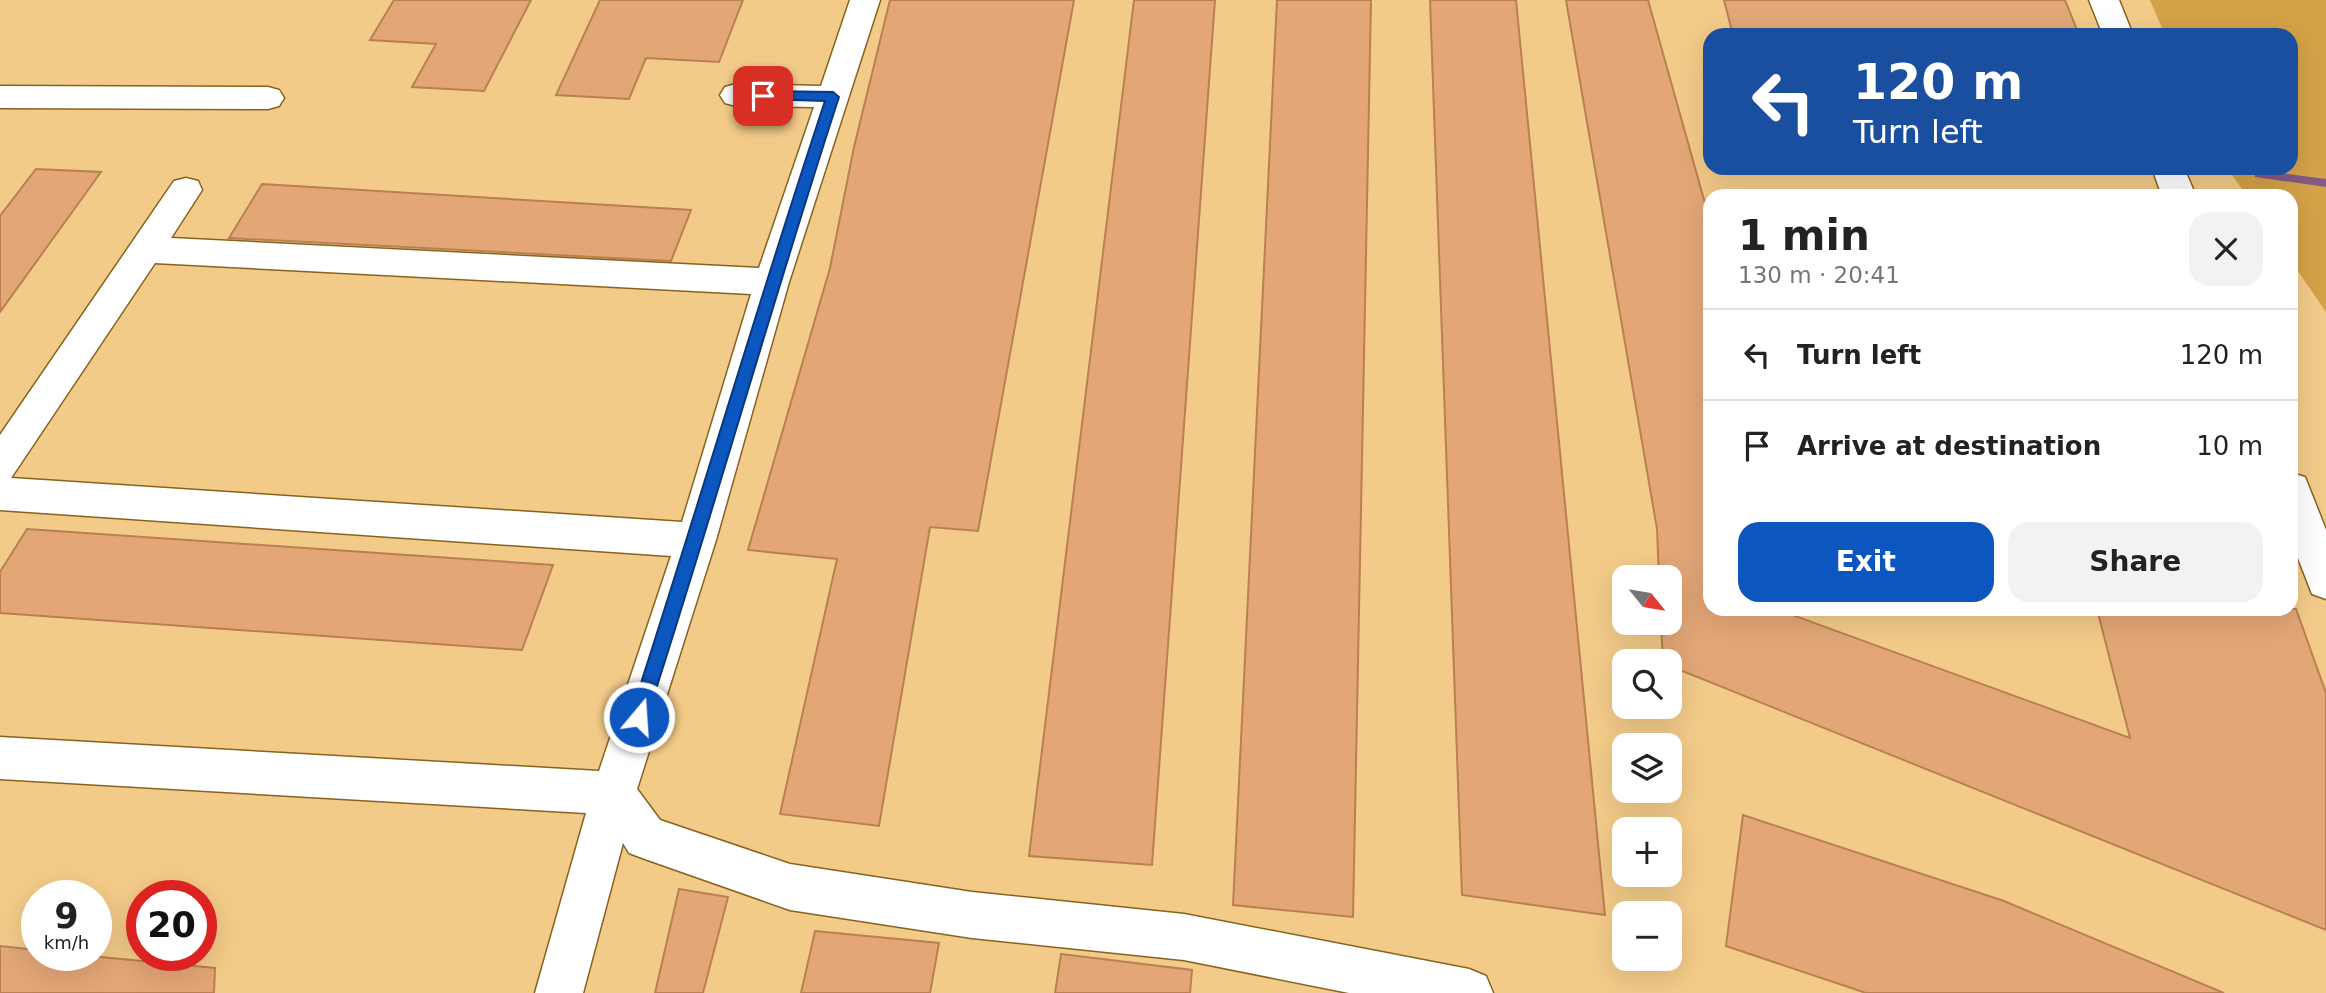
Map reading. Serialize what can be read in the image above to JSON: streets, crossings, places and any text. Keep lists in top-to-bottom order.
{
  "north": "bottom right",
  "page": {
    "turn": ["120 m", "Turn left"],
    "heading": ["1 min", "130 m · 20:41"],
    "list": [
      {
        "name": "Turn left",
        "value": "120 m"
      },
      {
        "name": "Arrive at destination",
        "value": "10 m"
      }
    ],
    "buttons": ["Exit", "Share"],
    "map_buttons": ["+", "−"],
    "speed": "9 km/h",
    "limit": "20"
  }
}
